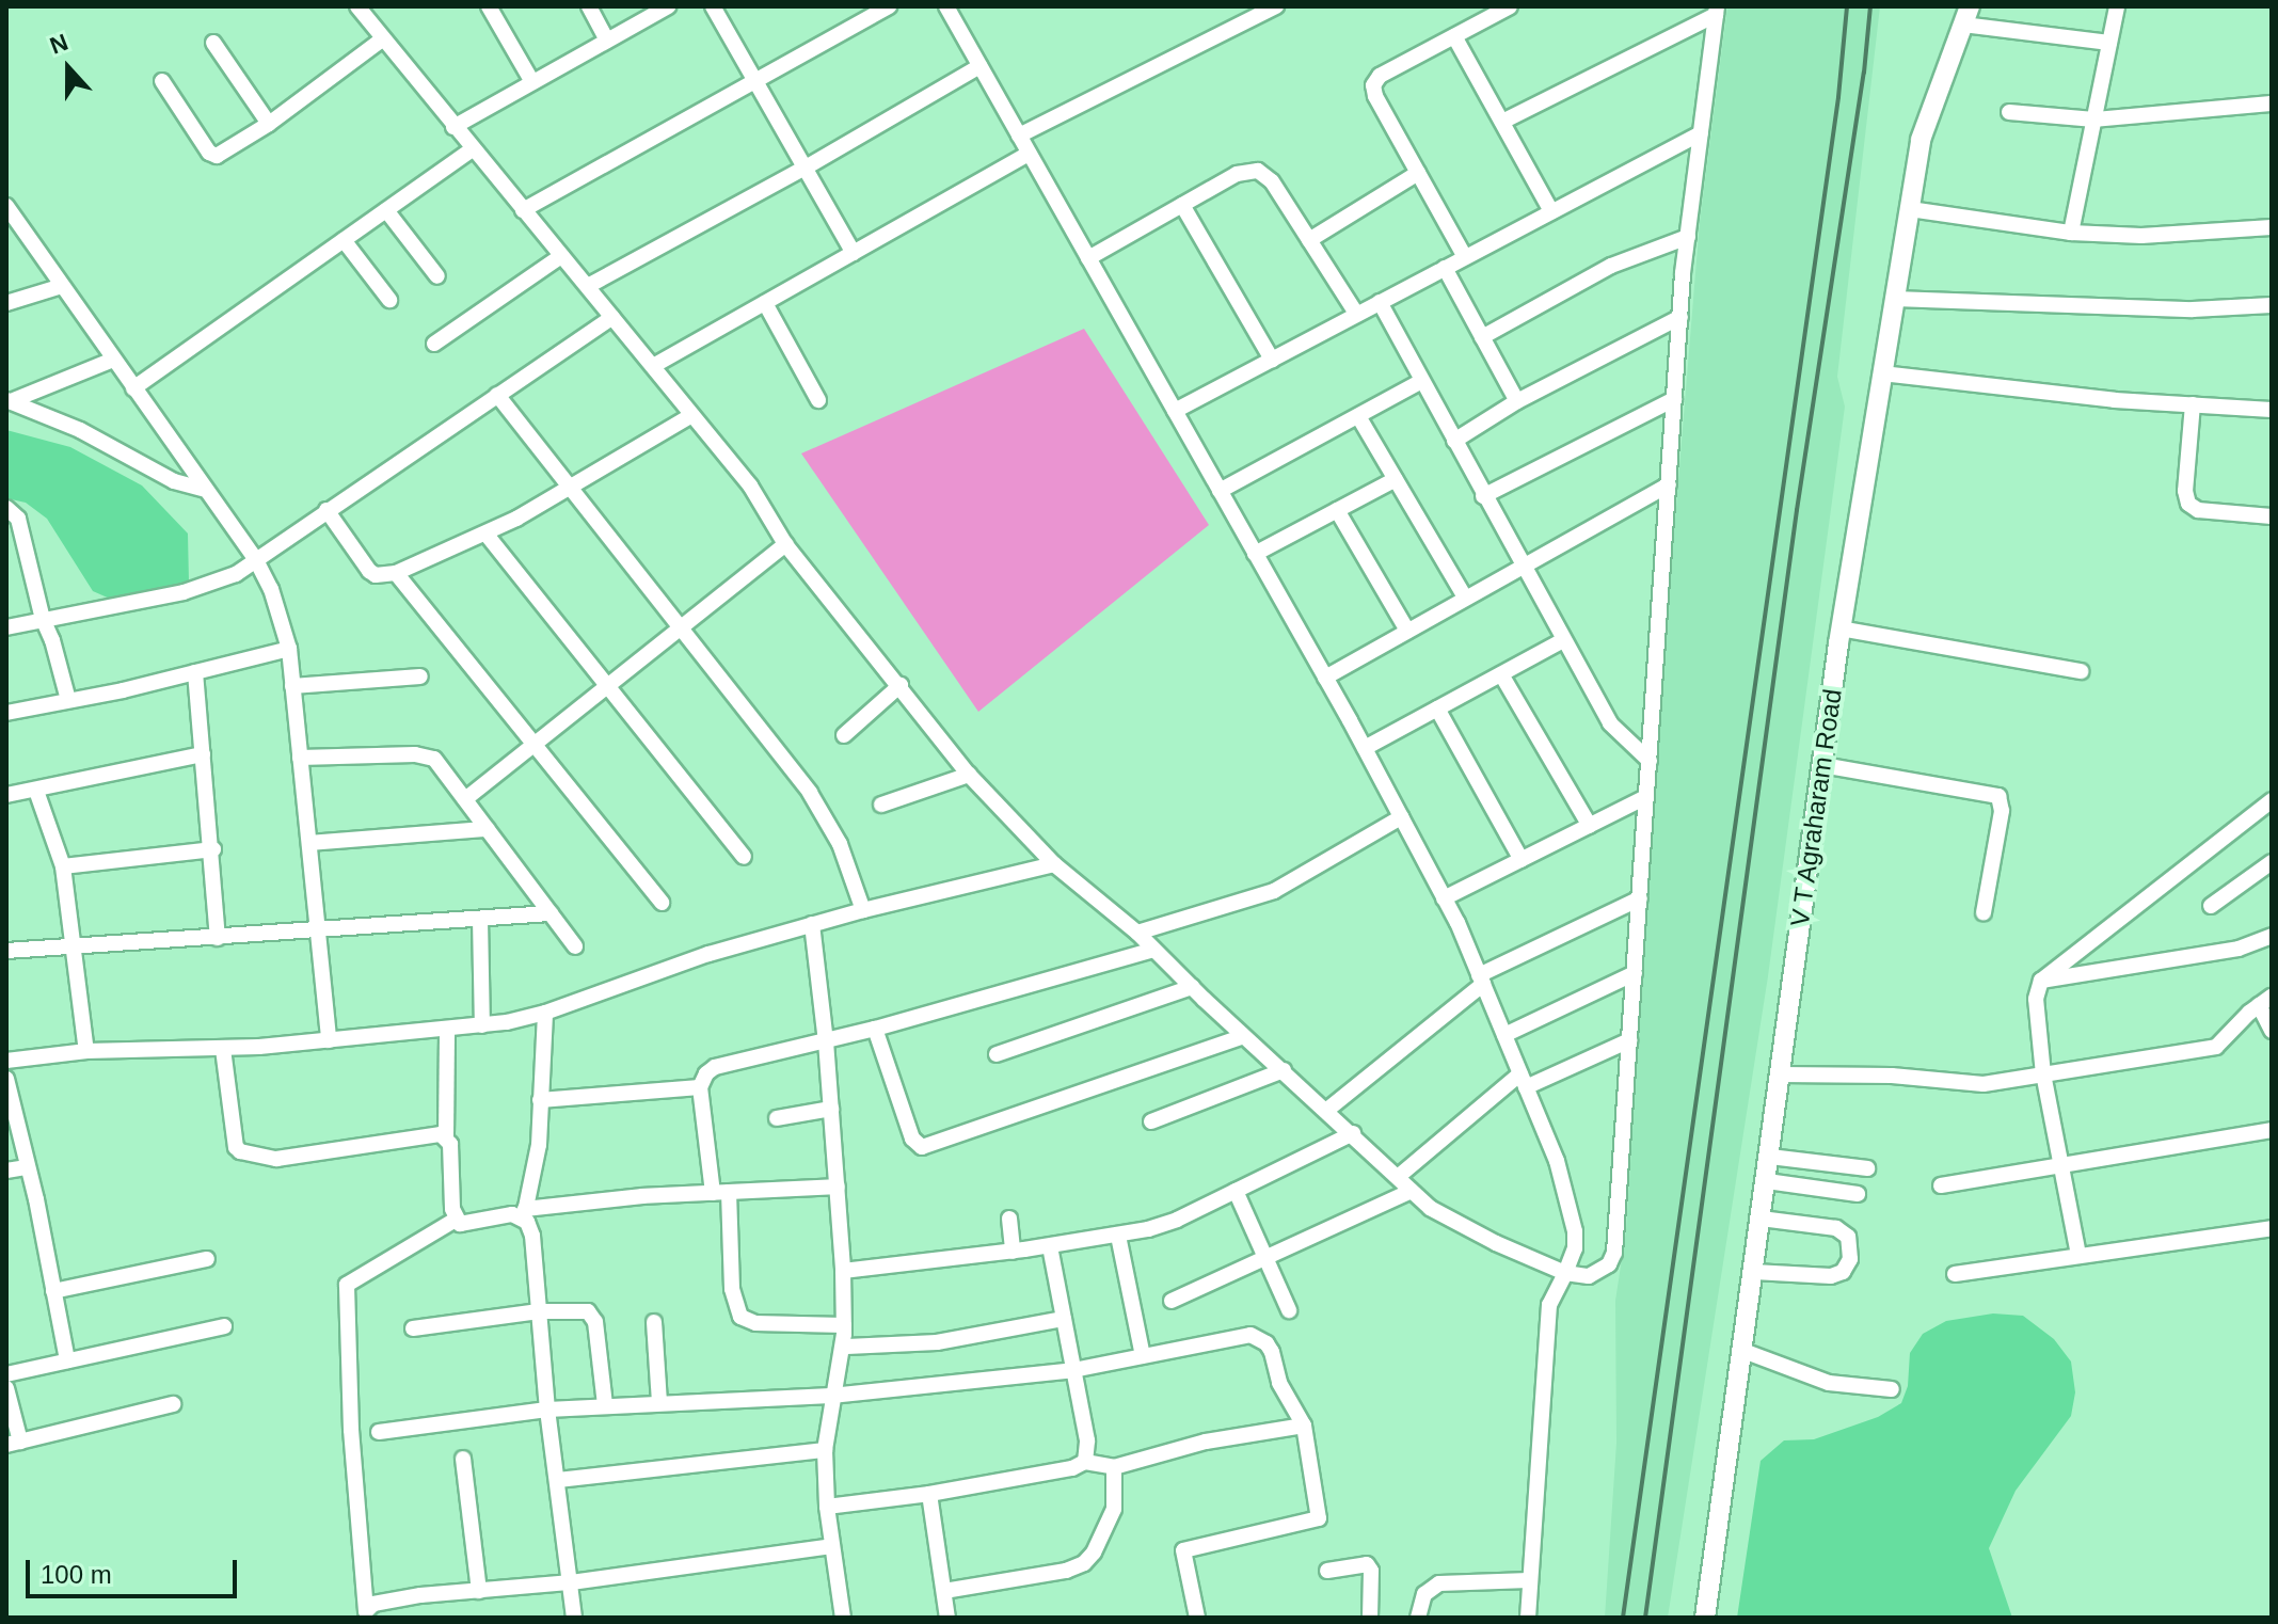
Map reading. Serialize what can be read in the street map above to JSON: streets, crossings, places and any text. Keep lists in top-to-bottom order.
{
  "streets": {
    "main road": ["V T Agraharam Road"]
  },
  "scale_bar": "100 m",
  "north": "top"
}
